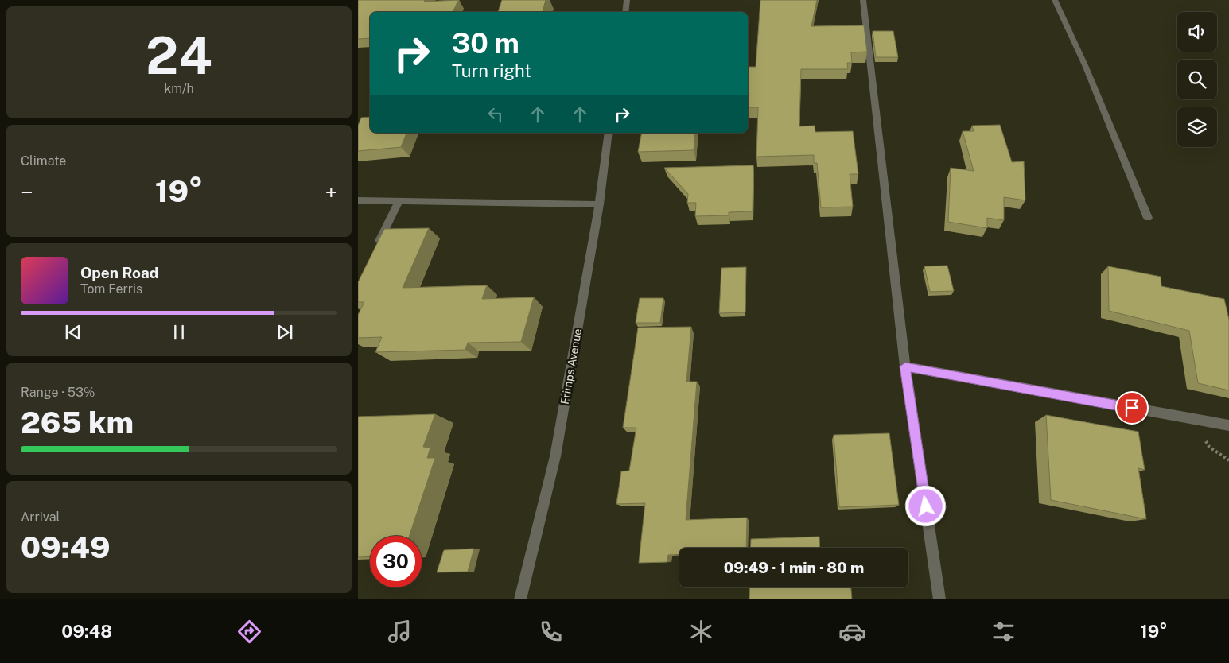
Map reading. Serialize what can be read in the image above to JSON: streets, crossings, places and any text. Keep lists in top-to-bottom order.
{
  "streets": {
    "street": ["Frimps Avenue"]
  },
  "page": {
    "tile": [
      ["24", "km/h"],
      "Climate",
      ["Range · 53%", "265 km"],
      ["Arrival", "09:49"]
    ],
    "turn": ["30 m", "Turn right"],
    "heat": ["−", "19°", "+"],
    "song": ["Open Road", "Tom Ferris"],
    "limit": "30",
    "trip": "09:49 · 1 min · 80 m",
    "tabs": ["09:48", "19°"]
  }
}
